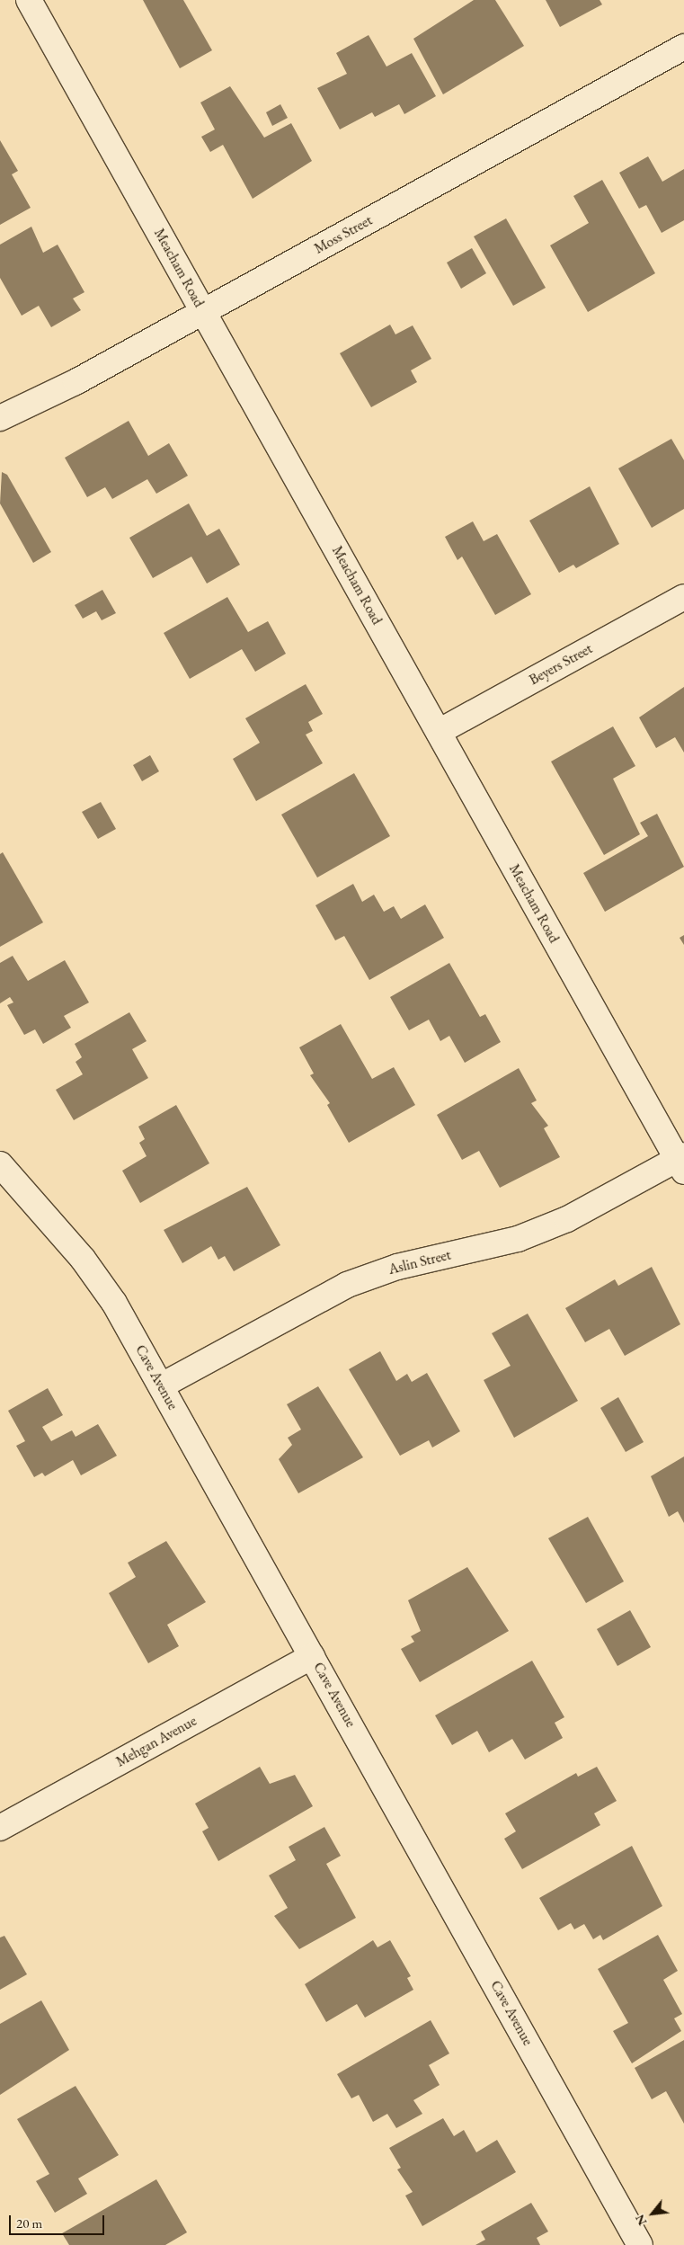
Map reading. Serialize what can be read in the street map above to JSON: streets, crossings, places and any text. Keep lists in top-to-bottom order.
{
  "streets": {
    "street": [
      "Moss Street",
      "Meacham Road",
      "Beyers Street",
      "Aslin Street",
      "Cave Avenue",
      "Mehgan Avenue"
    ]
  },
  "crossings": [
    ["Moss Street", "Meacham Road"],
    ["Meacham Road", "Beyers Street"],
    ["Meacham Road", "Aslin Street"],
    ["Aslin Street", "Cave Avenue"],
    ["Cave Avenue", "Mehgan Avenue"]
  ],
  "scale_bar": "20 m",
  "north": "bottom left"
}
